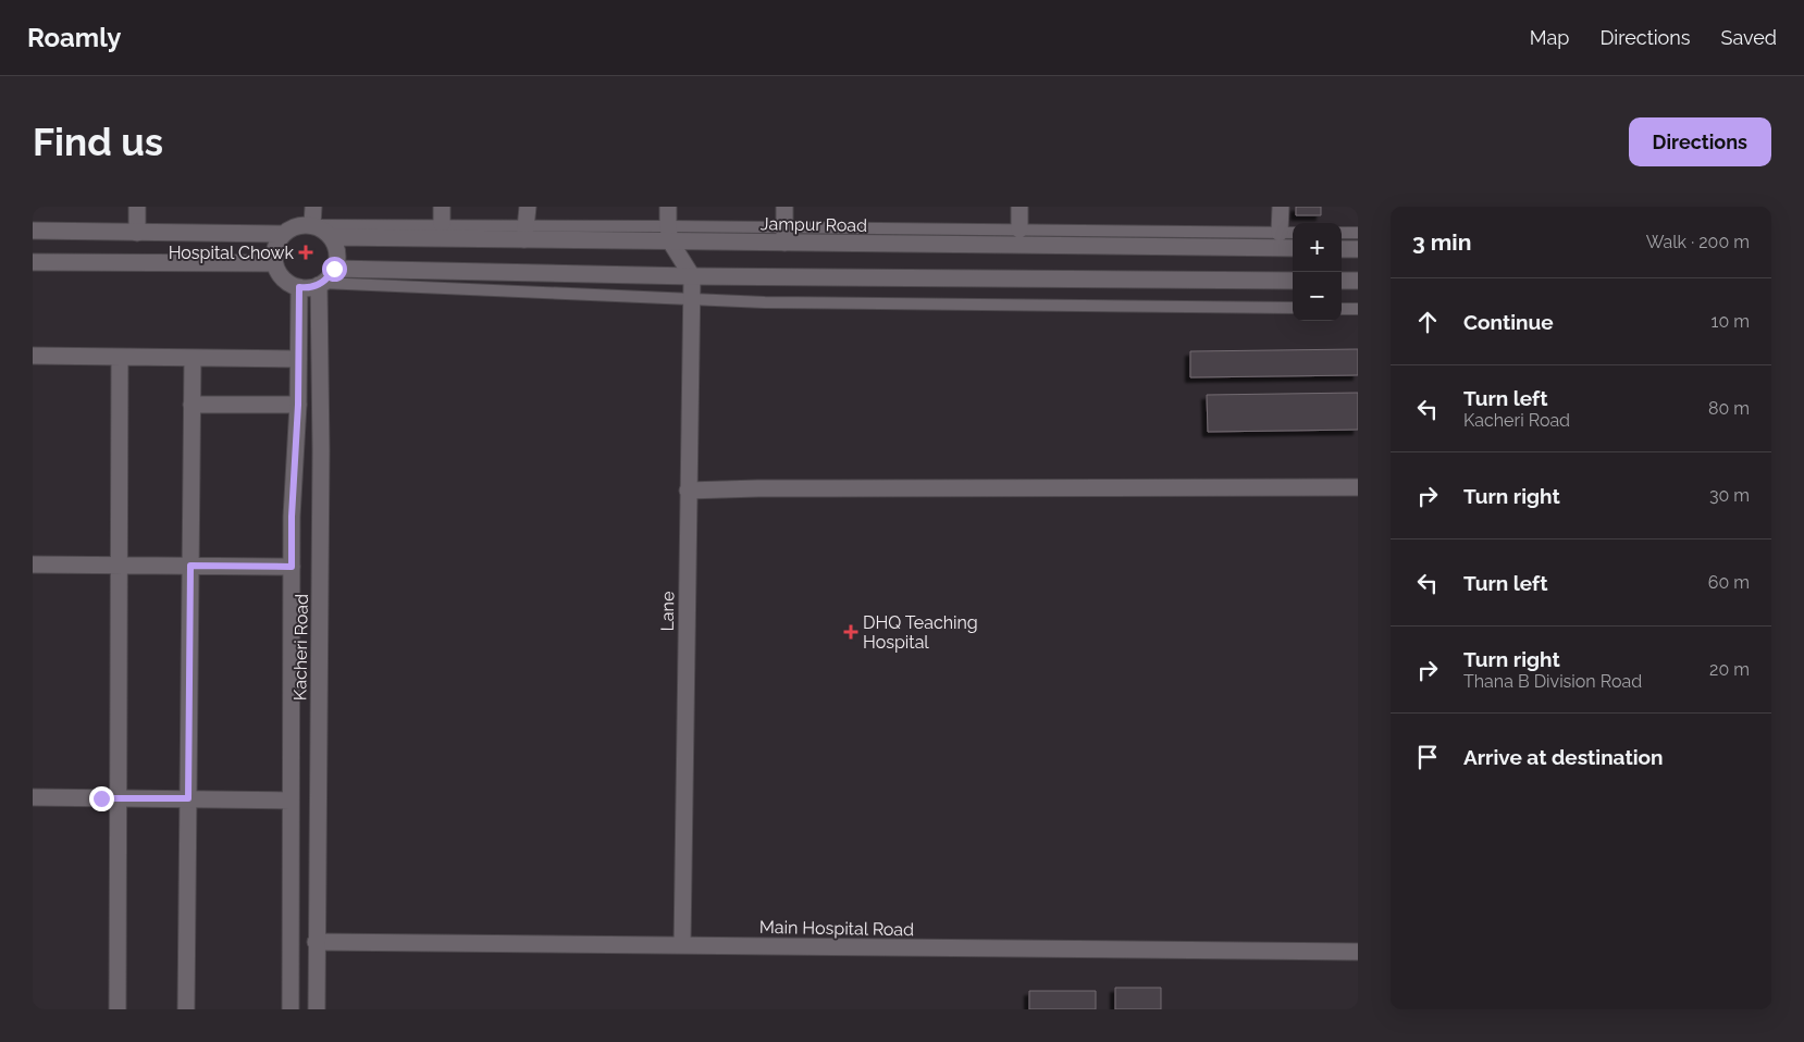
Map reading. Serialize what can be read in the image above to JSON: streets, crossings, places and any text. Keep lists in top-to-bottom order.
{
  "streets": {
    "street": [
      "Jampur Road",
      "Lane",
      "Kacheri Road",
      "Main Hospital Road"
    ]
  },
  "crossings": [
    ["Jampur Road", "Kacheri Road"],
    ["Lane", "Main Hospital Road"],
    ["Kacheri Road", "Main Hospital Road"]
  ],
  "places": {
    "health": ["Hospital Chowk", "DHQ Teaching Hospital"]
  },
  "page": {
    "header": "Roamly",
    "nav": ["Map", "Directions", "Saved"],
    "buttons": "Directions",
    "title": "Find us",
    "heading": ["3 min", "Walk · 200 m"],
    "map_buttons": ["+", "−"],
    "list": [
      ["Continue", "10 m"],
      ["Turn left", "Kacheri Road", "80 m"],
      ["Turn right", "30 m"],
      ["Turn left", "60 m"],
      ["Turn right", "Thana B Division Road", "20 m"],
      "Arrive at destination"
    ]
  }
}
